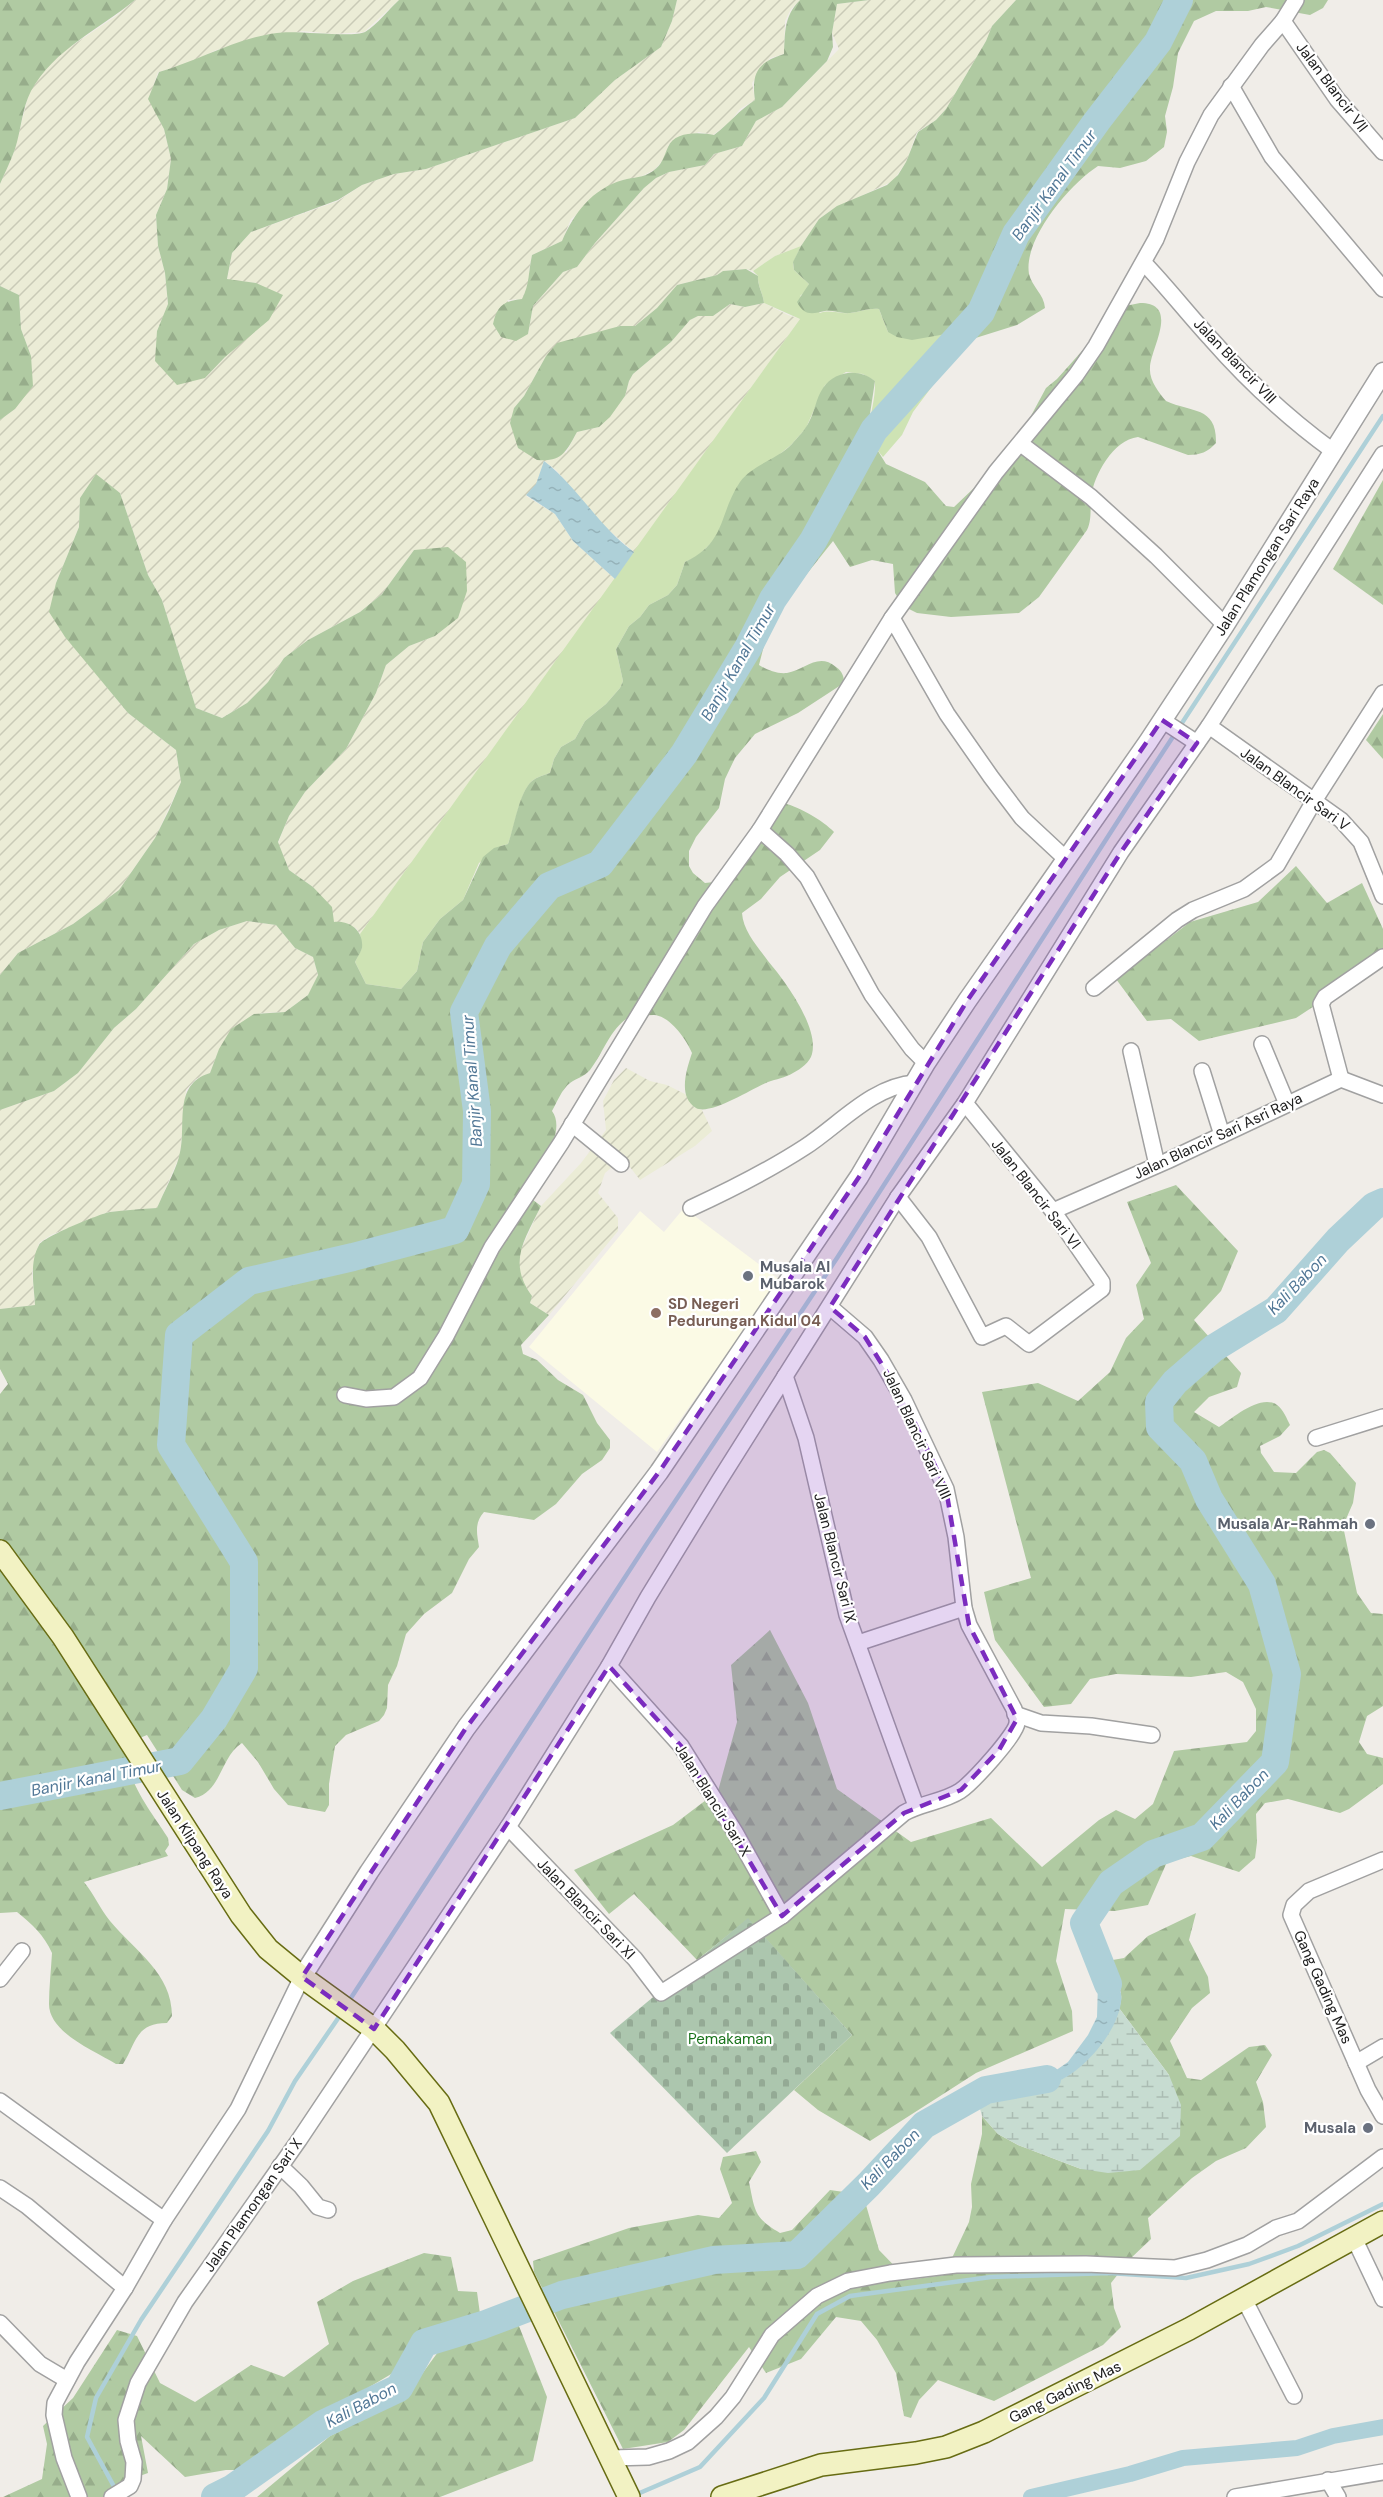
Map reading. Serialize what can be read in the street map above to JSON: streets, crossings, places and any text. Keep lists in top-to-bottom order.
{
  "streets": {
    "main road": ["Jalan Klipang Raya", "Gang Gading Mas"],
    "street": [
      "Jalan Blancir VII",
      "Jalan Blancir VIII",
      "Jalan Plamongan Sari Raya",
      "Jalan Blancir Sari V",
      "Jalan Blancir Sari Asri Raya",
      "Jalan Blancir Sari VI",
      "Jalan Blancir Sari VIII",
      "Jalan Blancir Sari IX",
      "Jalan Blancir Sari X",
      "Jalan Blancir Sari XI",
      "Jalan Plamongan Sari X"
    ]
  },
  "crossings": [
    ["Jalan Blancir VIII", "Jalan Plamongan Sari Raya"],
    ["Jalan Plamongan Sari Raya", "Jalan Klipang Raya"],
    ["Jalan Blancir Sari V", "Jalan Plamongan Sari X"],
    ["Jalan Blancir Sari Asri Raya", "Jalan Blancir Sari VI"],
    ["Jalan Blancir Sari VI", "Jalan Plamongan Sari X"],
    ["Jalan Blancir Sari VIII", "Jalan Plamongan Sari X"],
    ["Jalan Blancir Sari IX", "Jalan Plamongan Sari X"],
    ["Jalan Blancir Sari X", "Jalan Blancir Sari XI"],
    ["Jalan Blancir Sari X", "Jalan Plamongan Sari X"],
    ["Jalan Klipang Raya", "Jalan Plamongan Sari X"],
    ["Jalan Blancir Sari XI", "Jalan Plamongan Sari X"]
  ],
  "water": ["Banjir Kanal Timur", "Kali Babon"],
  "parks": ["Pemakaman"],
  "places": [
    "Musala Al Mubarok",
    "SD Negeri Pedurungan Kidul 04",
    "Musala Ar-Rahmah",
    "Musala"
  ]
}
